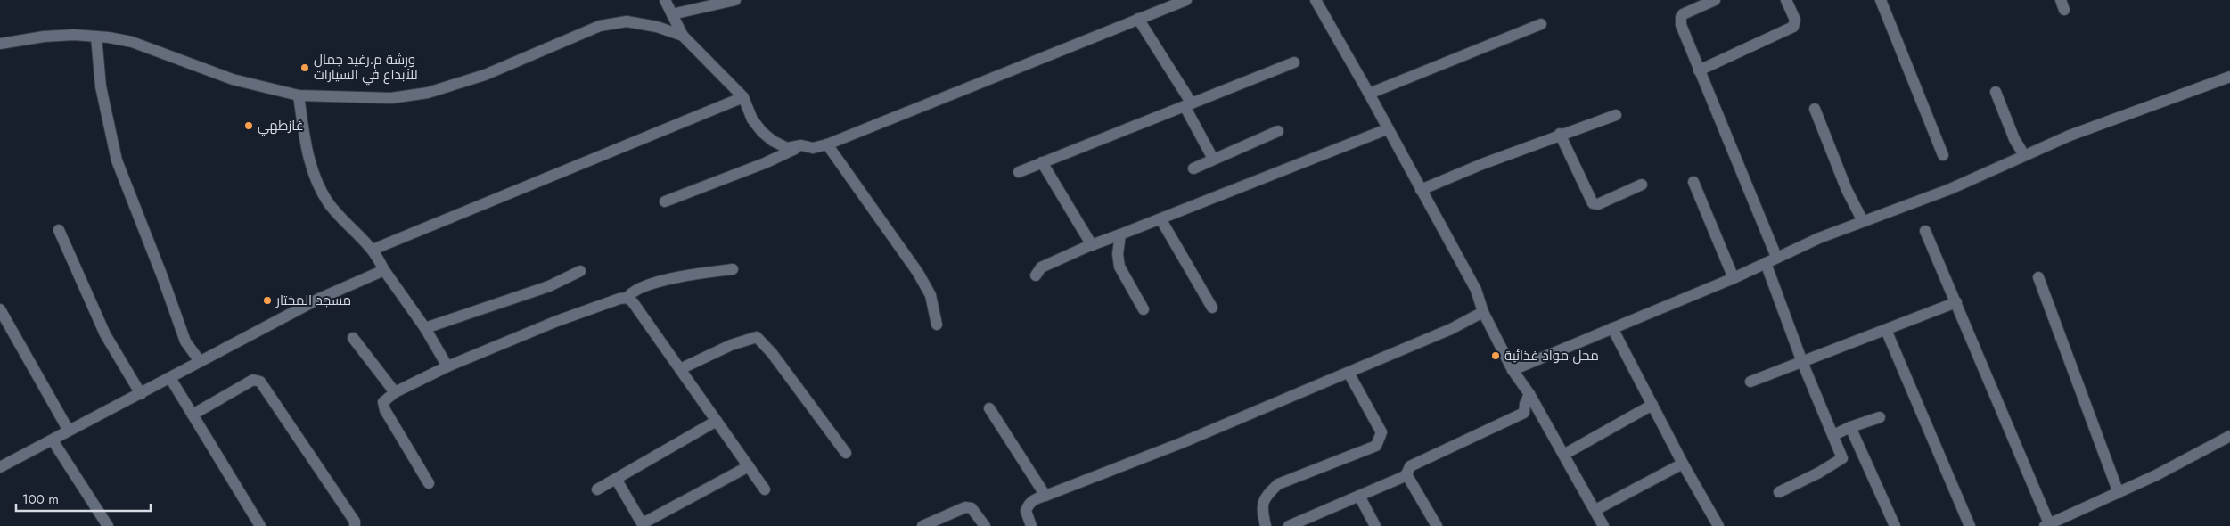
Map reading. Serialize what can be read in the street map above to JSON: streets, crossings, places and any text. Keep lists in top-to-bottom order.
{
  "places": [
    "ورشة م.رغيد جمال للأبداع في السيارات",
    "غازطهي",
    "مسجد المختار",
    "محل مواد غذائية"
  ],
  "scale_bar": "100 m"
}
